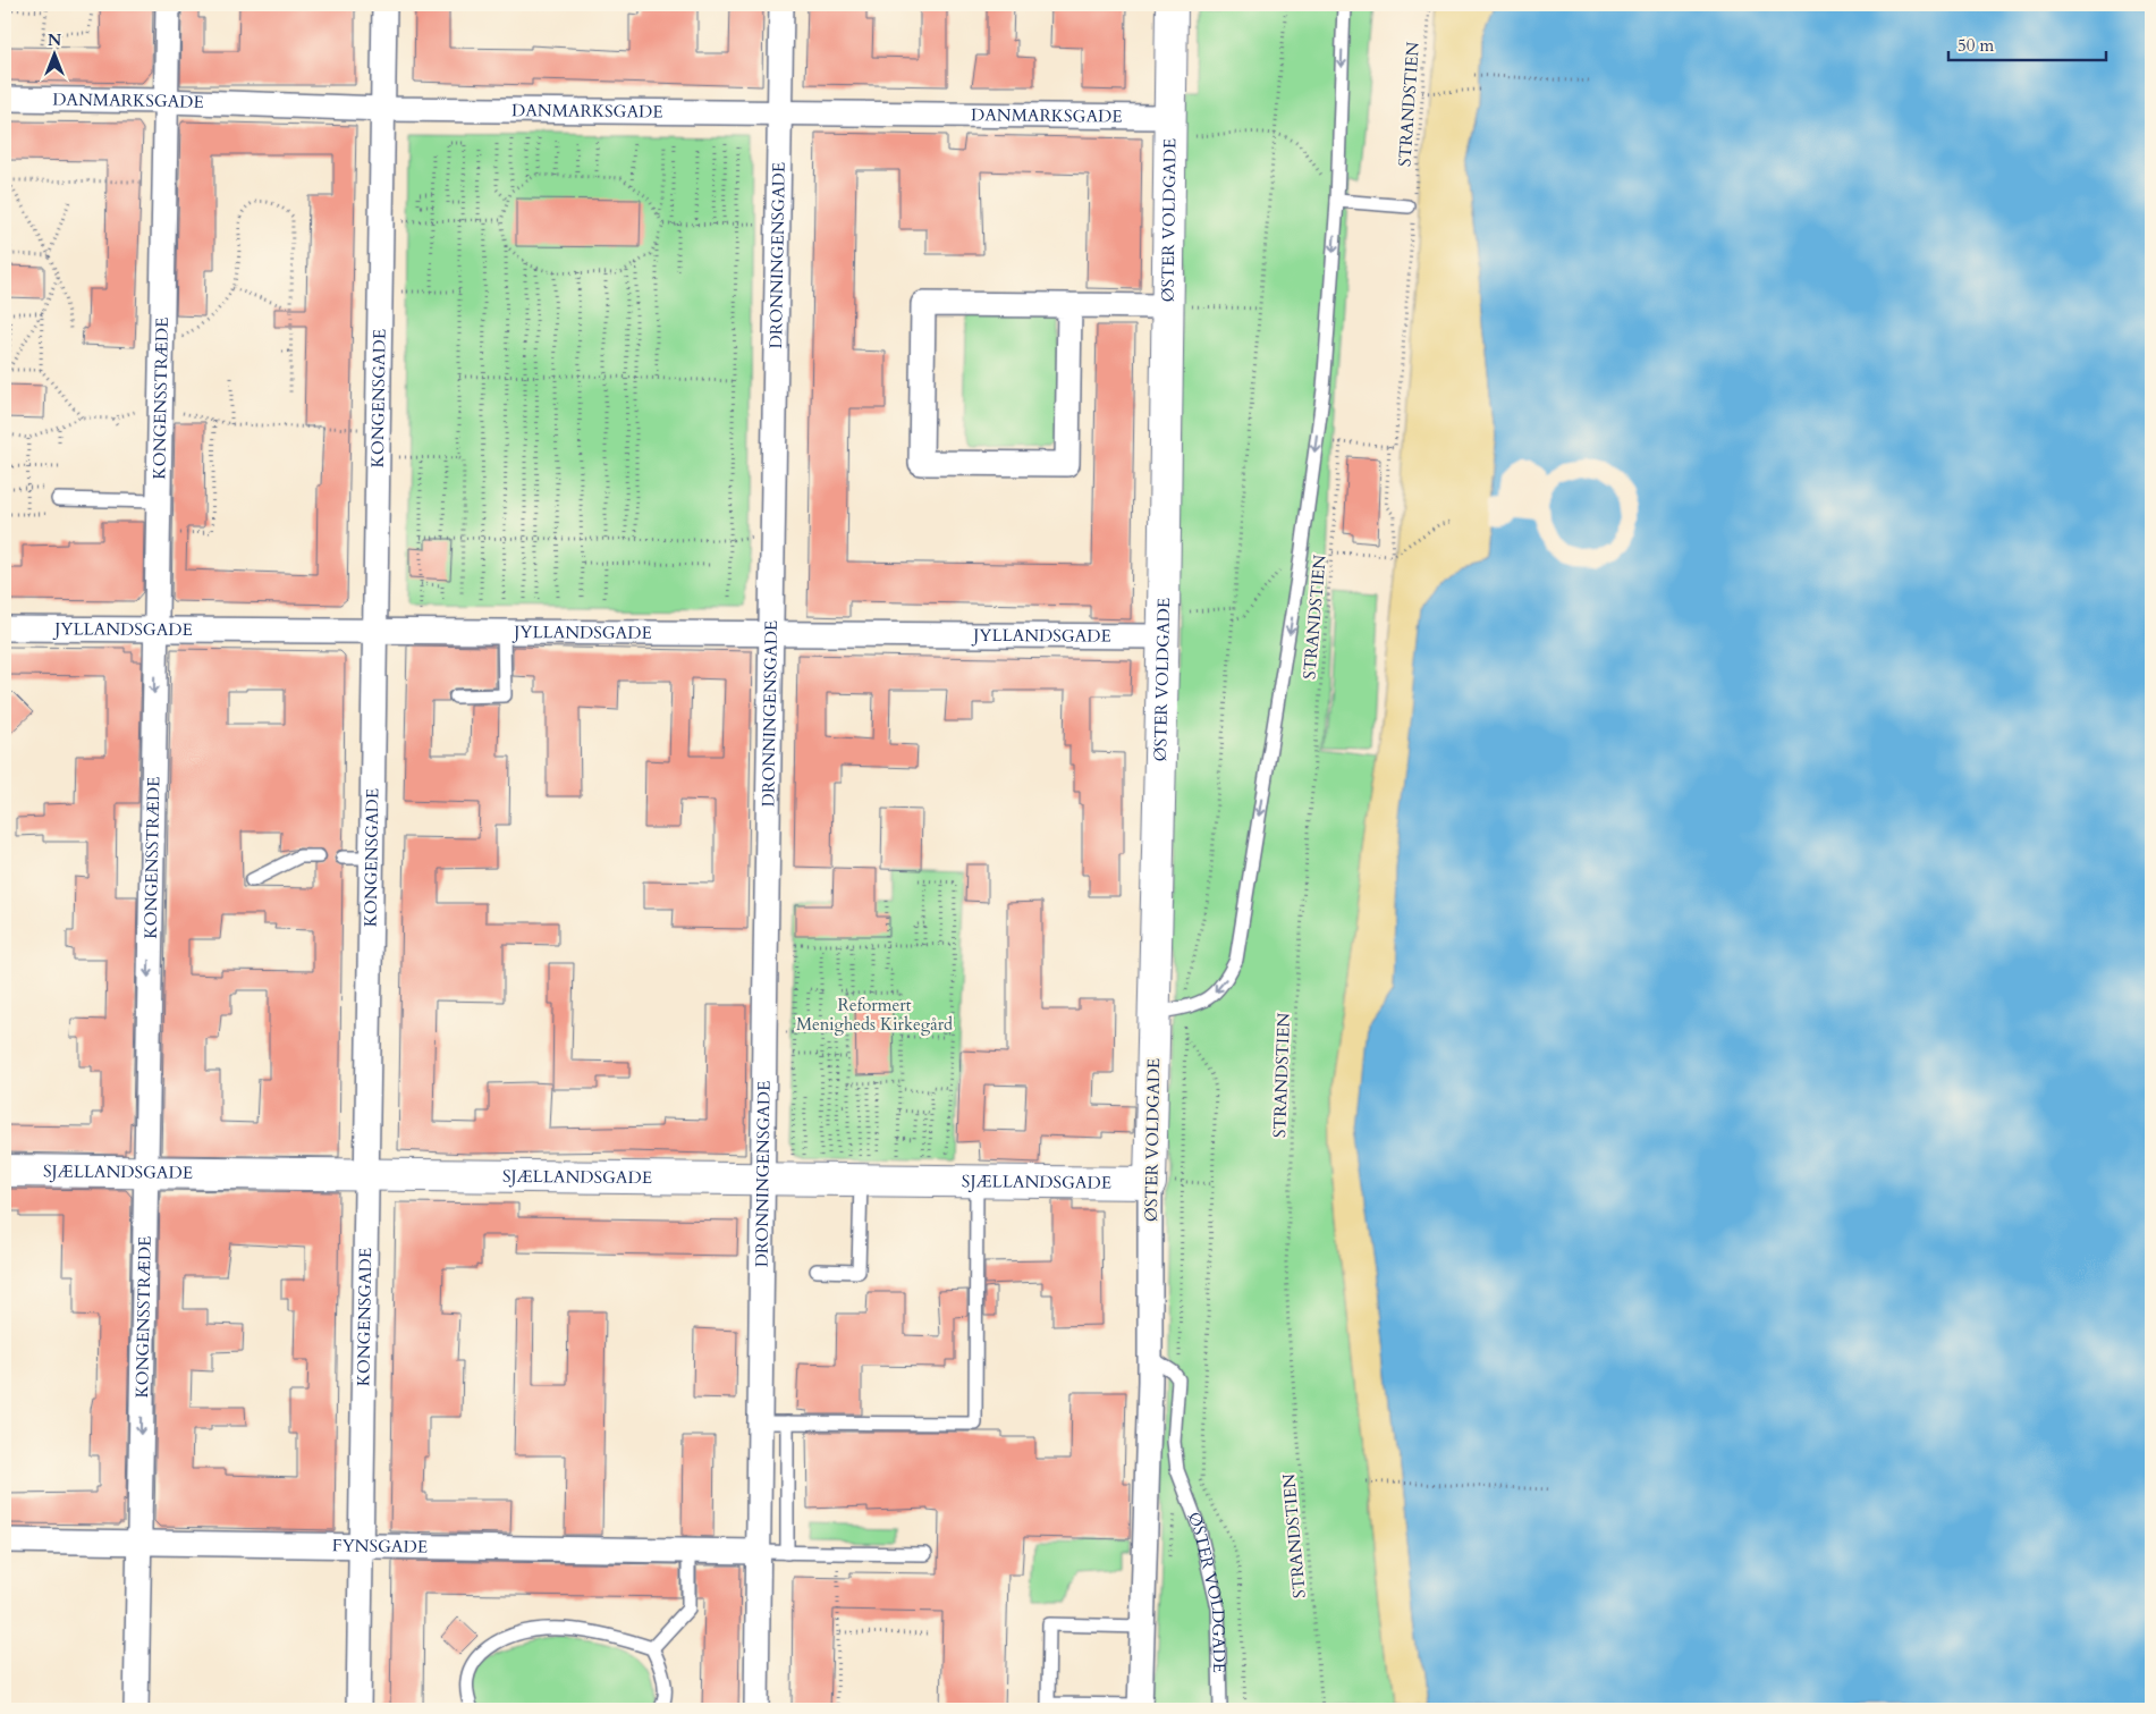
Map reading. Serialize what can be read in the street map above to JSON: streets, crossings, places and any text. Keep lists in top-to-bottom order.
{
  "streets": {
    "street": [
      "DANMARKSGADE",
      "ØSTER VOLDGADE",
      "DRONNINGENSGADE",
      "KONGENSSTRÆDE",
      "KONGENSGADE",
      "JYLLANDSGADE",
      "SJÆLLANDSGADE",
      "FYNSGADE"
    ],
    "path": ["STRANDSTIEN"]
  },
  "crossings": [
    ["DANMARKSGADE", "ØSTER VOLDGADE"],
    ["DANMARKSGADE", "DRONNINGENSGADE"],
    ["DANMARKSGADE", "KONGENSSTRÆDE"],
    ["DANMARKSGADE", "KONGENSGADE"],
    ["ØSTER VOLDGADE", "JYLLANDSGADE"],
    ["ØSTER VOLDGADE", "SJÆLLANDSGADE"],
    ["DRONNINGENSGADE", "JYLLANDSGADE"],
    ["DRONNINGENSGADE", "SJÆLLANDSGADE"],
    ["DRONNINGENSGADE", "FYNSGADE"],
    ["KONGENSSTRÆDE", "JYLLANDSGADE"],
    ["KONGENSSTRÆDE", "SJÆLLANDSGADE"],
    ["KONGENSSTRÆDE", "FYNSGADE"],
    ["KONGENSGADE", "JYLLANDSGADE"],
    ["KONGENSGADE", "SJÆLLANDSGADE"],
    ["KONGENSGADE", "FYNSGADE"]
  ],
  "one_way": ["KONGENSSTRÆDE"],
  "parks": ["Reformert Menigheds Kirkegård"],
  "scale_bar": "50 m",
  "north": "top"
}
